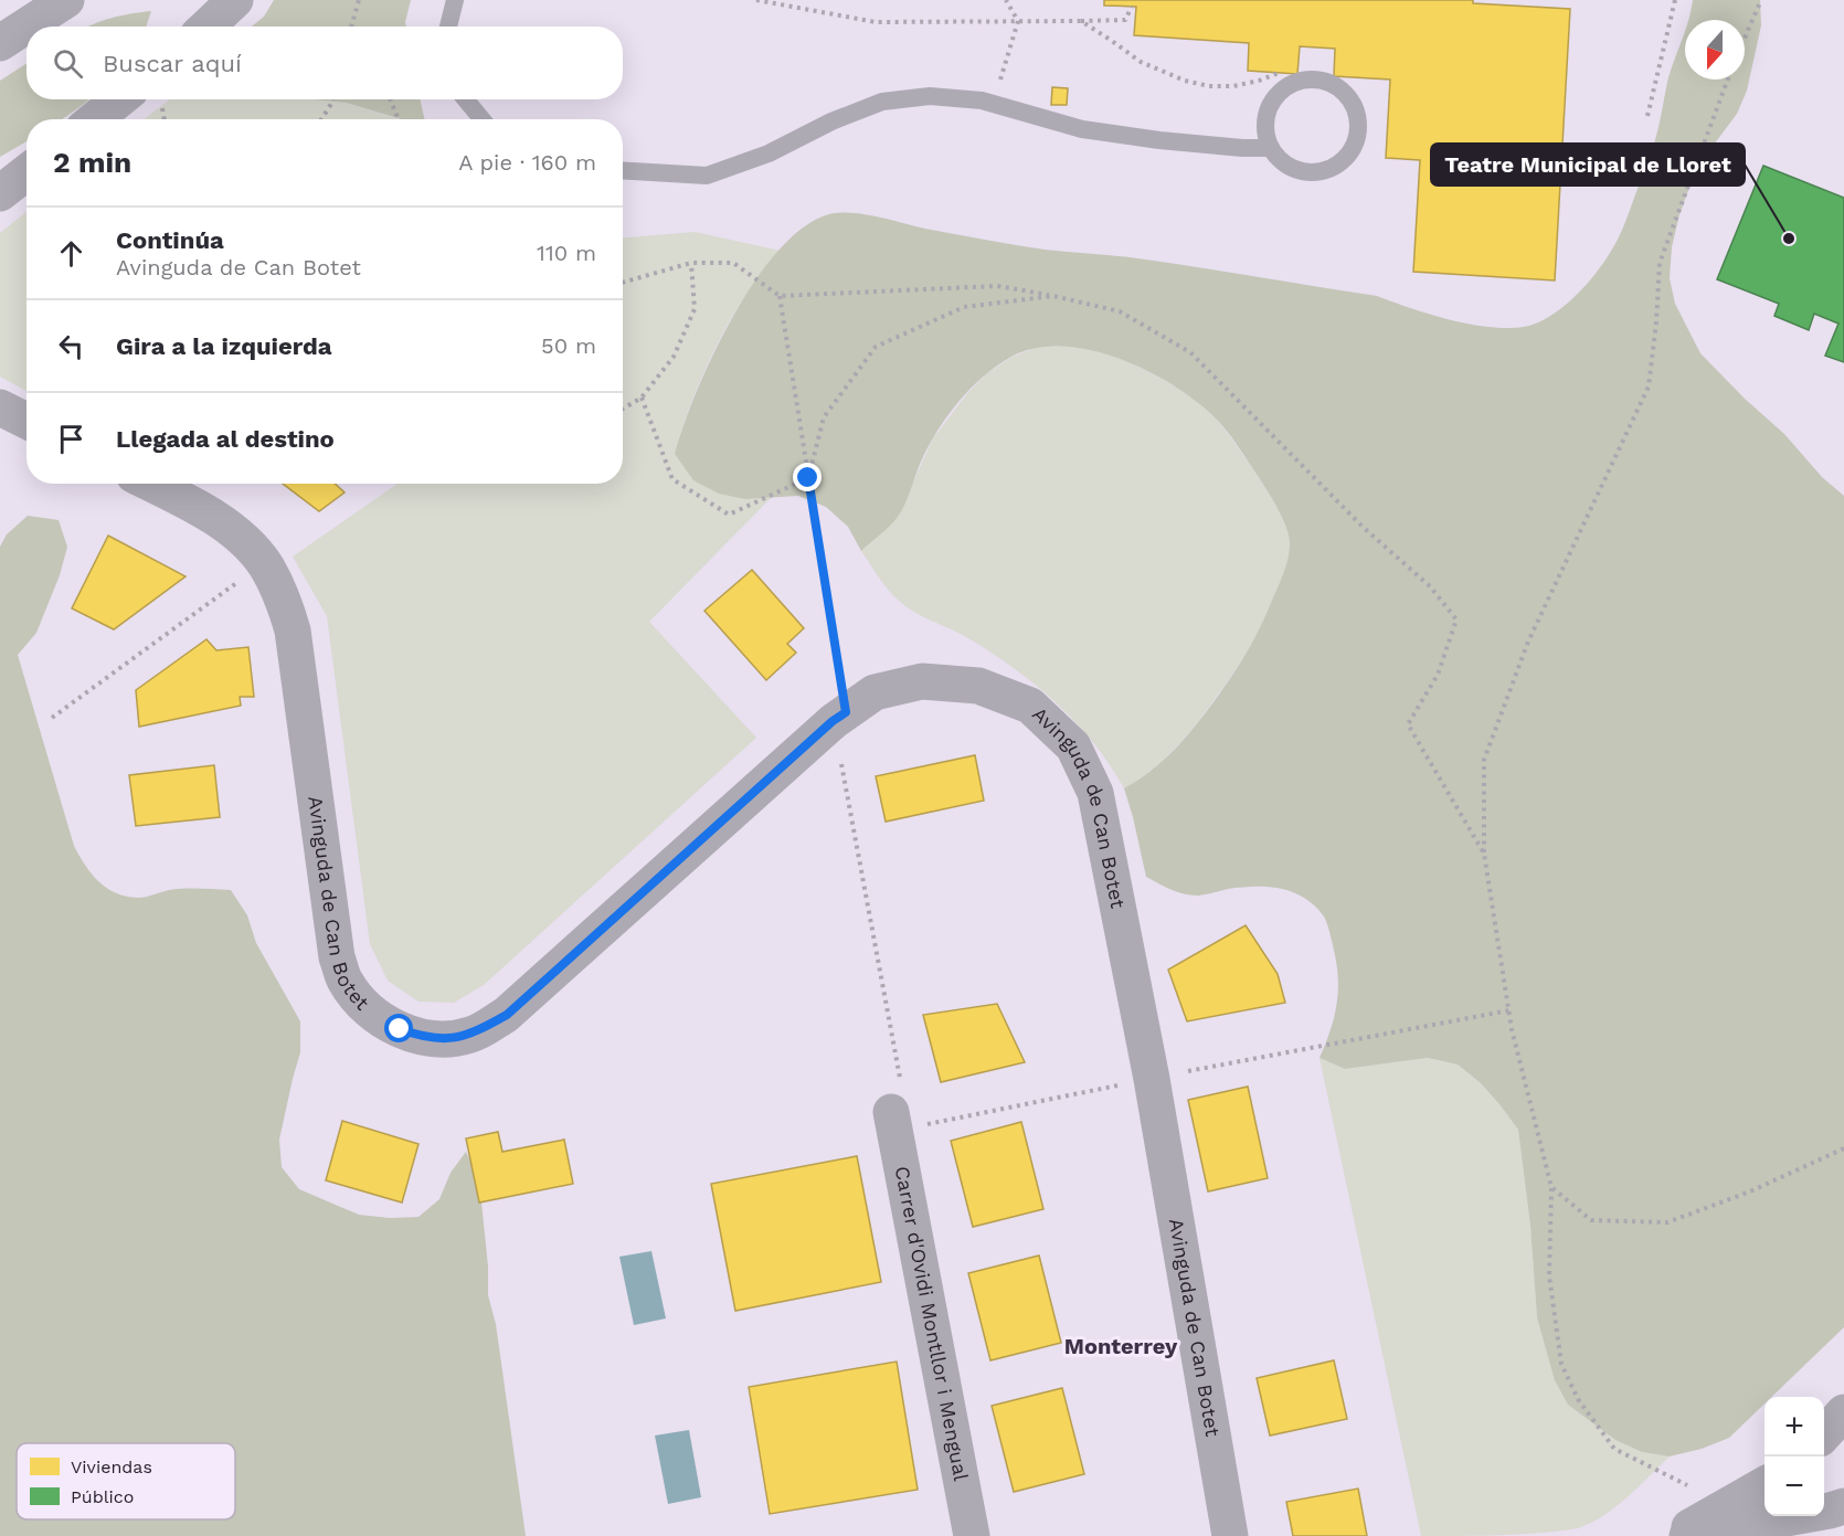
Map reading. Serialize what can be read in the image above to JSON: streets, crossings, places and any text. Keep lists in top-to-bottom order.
{
  "streets": {
    "street": ["Avinguda de Can Botet", "Carrer d'Ovidi Montllor i Mengual"]
  },
  "districts": ["Monterrey"],
  "places": ["Teatre Municipal de Lloret"],
  "legend": ["Viviendas", "Público"],
  "north": "bottom",
  "page": {
    "search": "Buscar aquí",
    "heading": ["2 min", "A pie · 160 m"],
    "list": [
      ["Continúa", "Avinguda de Can Botet", "110 m"],
      ["Gira a la izquierda", "50 m"],
      "Llegada al destino"
    ],
    "map_buttons": ["+", "−"]
  }
}
